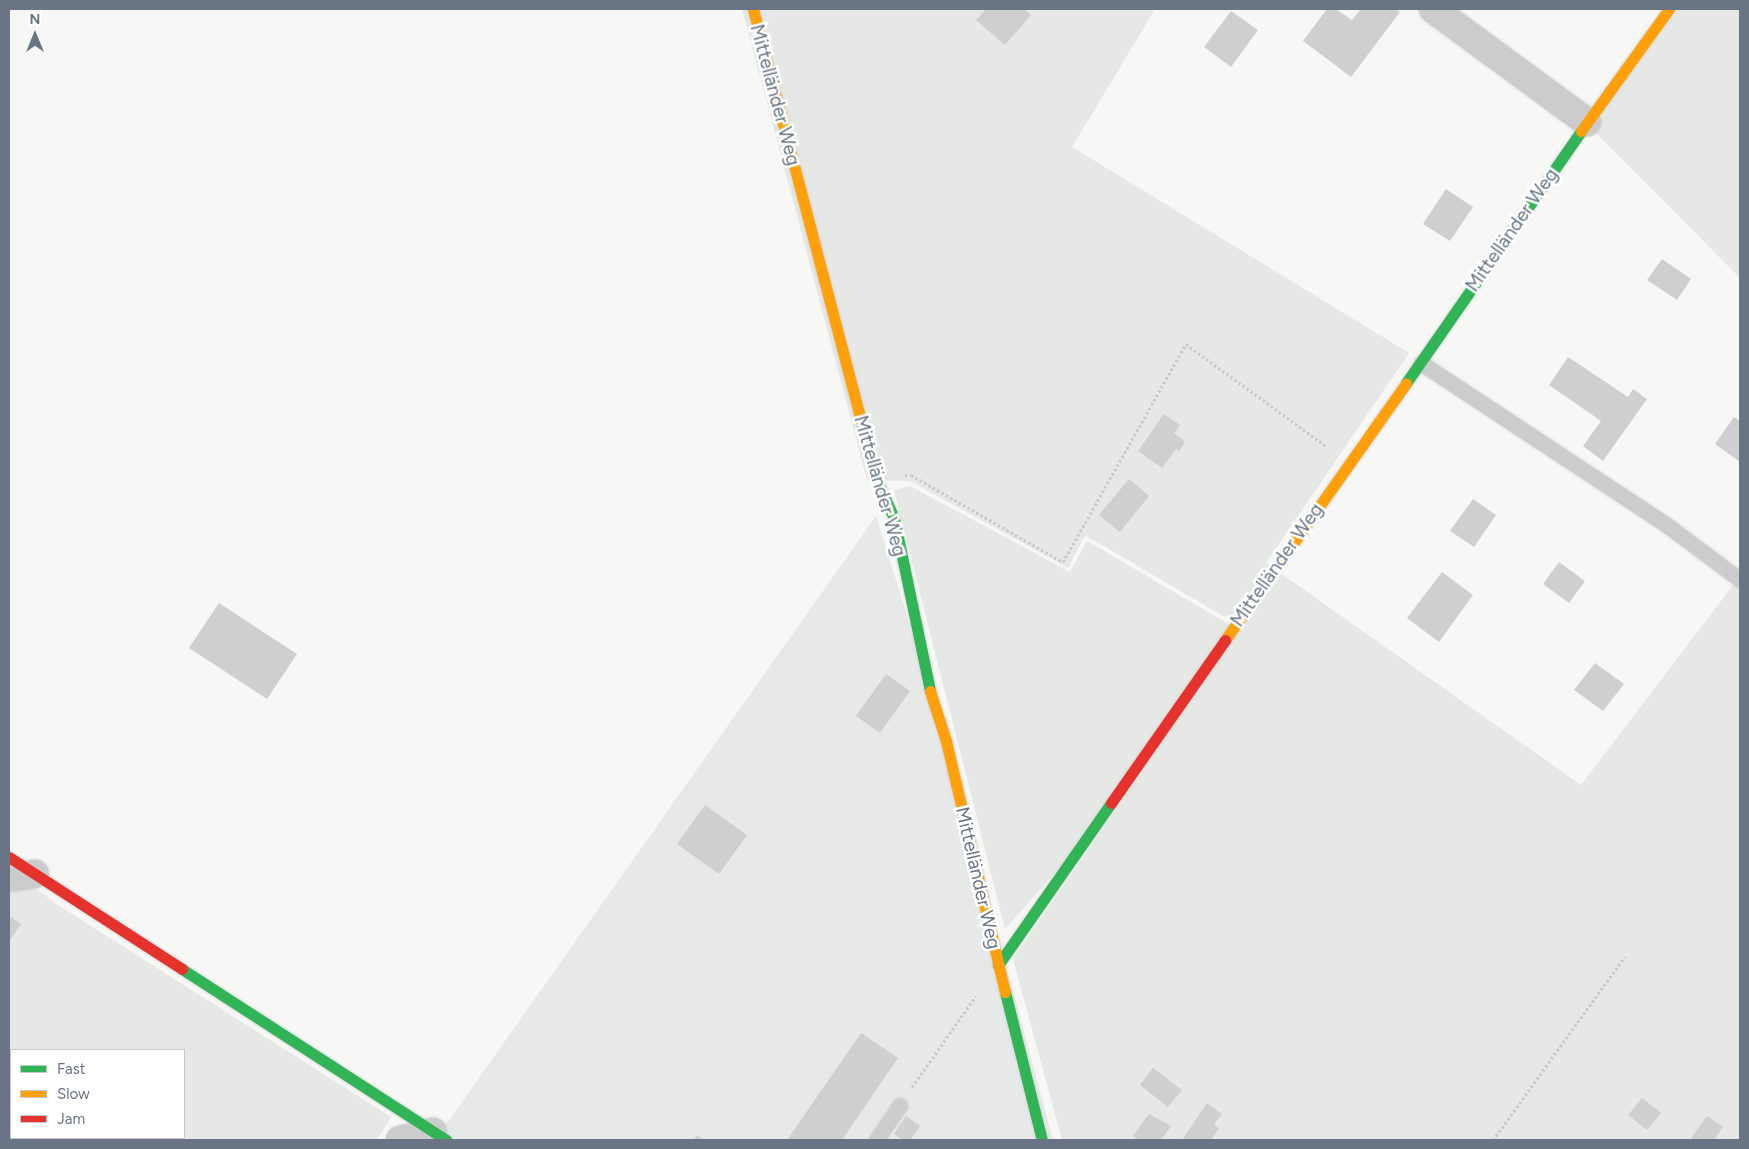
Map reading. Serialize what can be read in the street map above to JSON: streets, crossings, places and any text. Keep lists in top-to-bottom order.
{
  "streets": {
    "street": ["Mittelländer Weg"]
  },
  "legend": ["Fast", "Slow", "Jam"],
  "north": "top"
}
